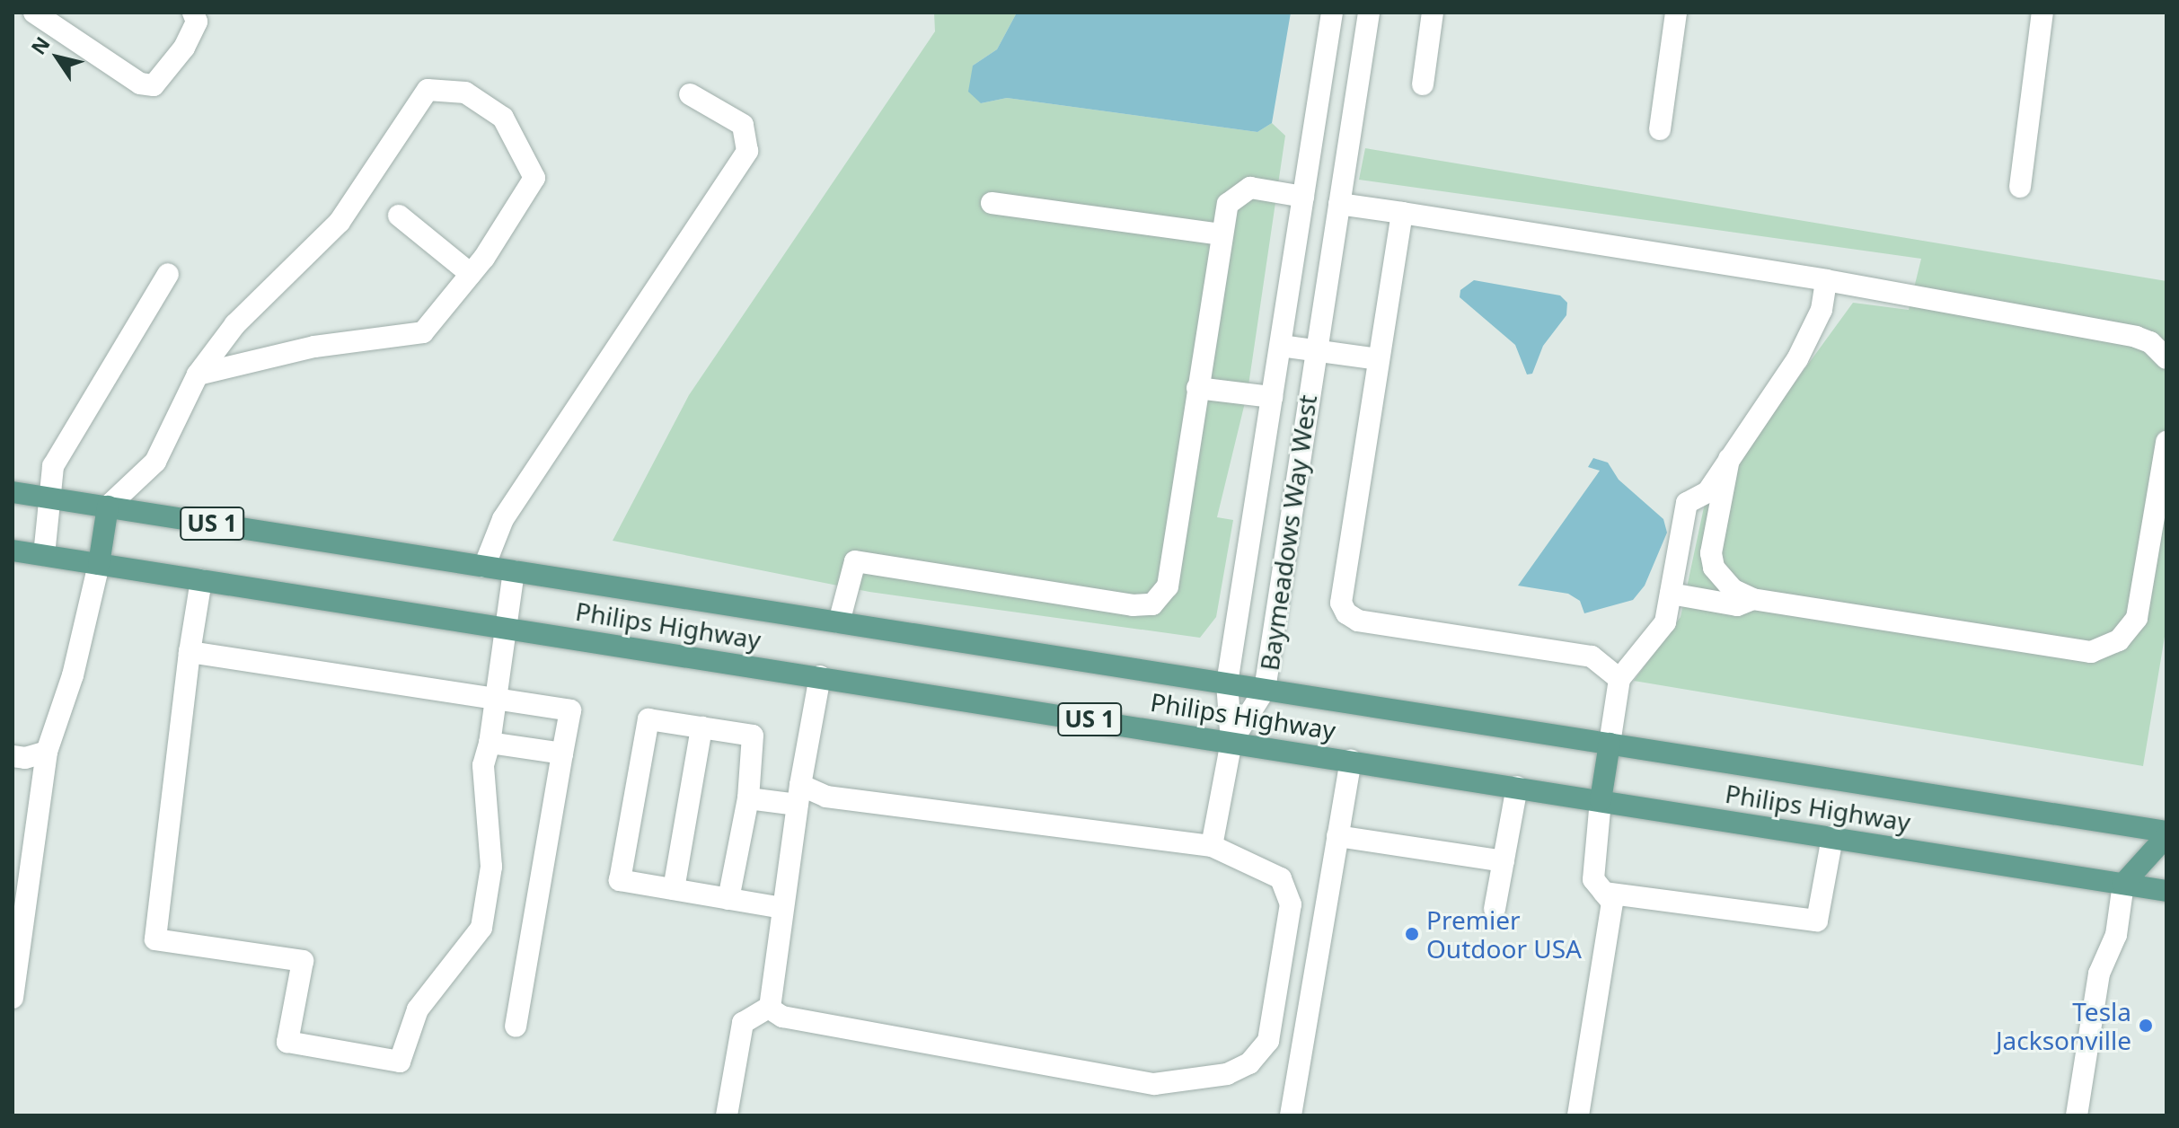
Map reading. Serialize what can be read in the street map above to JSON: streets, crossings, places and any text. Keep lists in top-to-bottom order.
{
  "streets": {
    "main road": ["US 1", "Philips Highway"],
    "street": ["Baymeadows Way West"]
  },
  "crossings": [
    ["Baymeadows Way West", "Philips Highway"]
  ],
  "places": ["Premier Outdoor USA", "Tesla Jacksonville"],
  "north": "top left"
}
